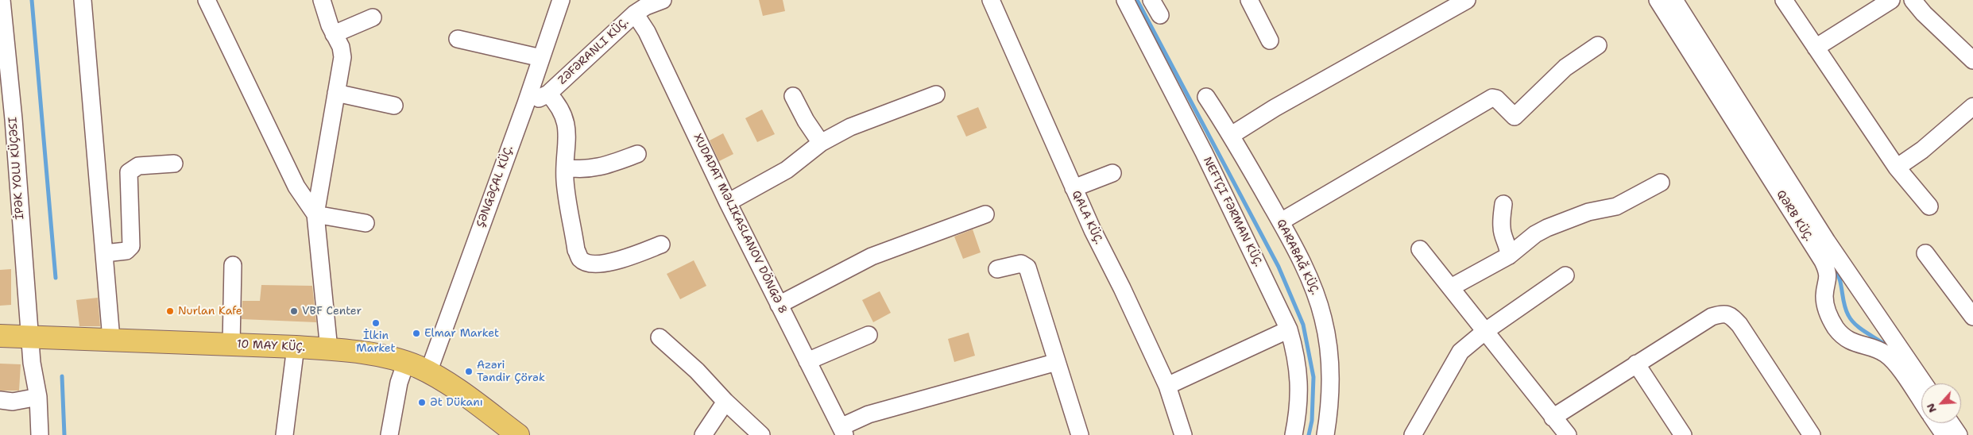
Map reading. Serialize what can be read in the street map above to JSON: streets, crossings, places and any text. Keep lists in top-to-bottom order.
{
  "streets": {
    "main road": ["10 MAY KÜÇ."],
    "street": [
      "İPƏK YOLU KÜÇƏSI",
      "ŞƏNGƏÇAL KÜÇ.",
      "NEFTÇI FƏRMAN KÜÇ.",
      "QƏRB KÜÇ.",
      "QALA KÜÇ.",
      "XUDADAT MƏLIKASLANOV DÖNGƏ 8",
      "QARABAĞ KÜÇ."
    ]
  },
  "crossings": [
    ["İPƏK YOLU KÜÇƏSI", "10 MAY KÜÇ."],
    ["ŞƏNGƏÇAL KÜÇ.", "10 MAY KÜÇ."]
  ],
  "places": [
    "Nurlan Kafe",
    "VBF Center",
    "İlkin Market",
    "Elmar Market",
    "Azəri Təndir Çörək",
    "Ət Dükanı"
  ],
  "north": "bottom left"
}
